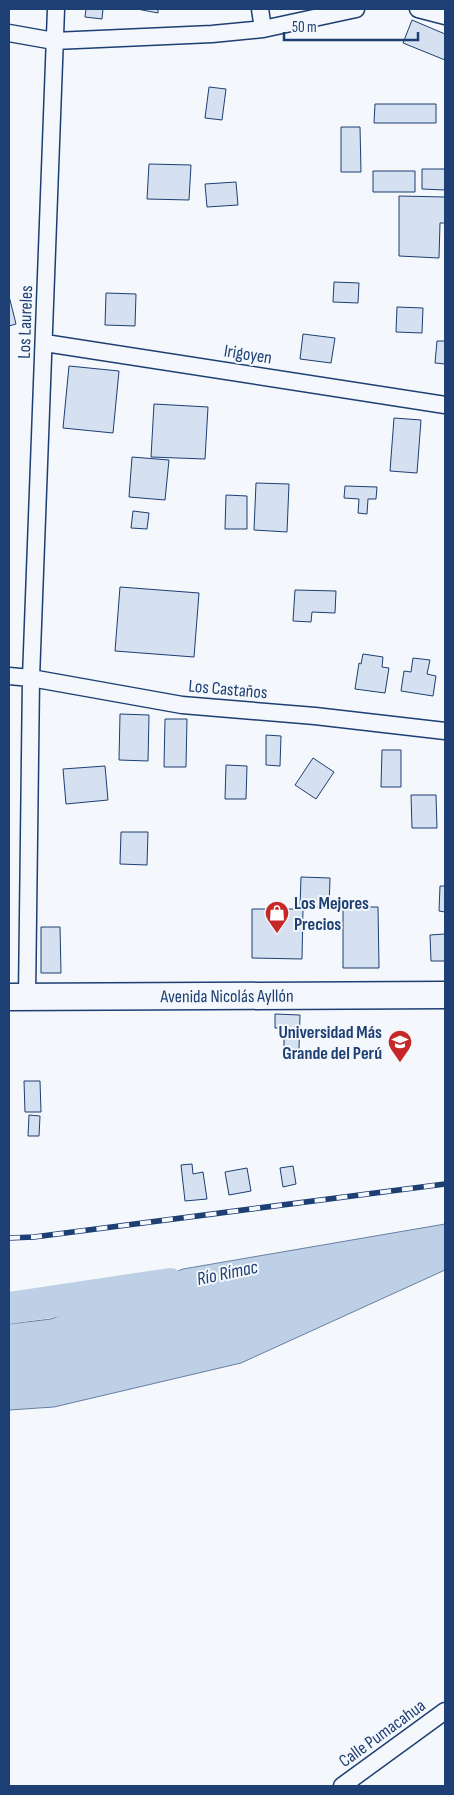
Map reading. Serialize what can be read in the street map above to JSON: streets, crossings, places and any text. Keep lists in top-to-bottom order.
{
  "streets": {
    "highway": ["Avenida Nicolás Ayllón"],
    "street": [
      "Los Laureles",
      "Irigoyen",
      "Los Castaños",
      "Calle Pumacahua"
    ]
  },
  "crossings": [
    ["Los Laureles", "Irigoyen"],
    ["Los Laureles", "Los Castaños"],
    ["Los Laureles", "Avenida Nicolás Ayllón"]
  ],
  "water": ["Río Rímac"],
  "places": {
    "shop": ["Los Mejores Precios"],
    "school or university": ["Universidad Más Grande del Perú"]
  },
  "scale_bar": "50 m"
}
